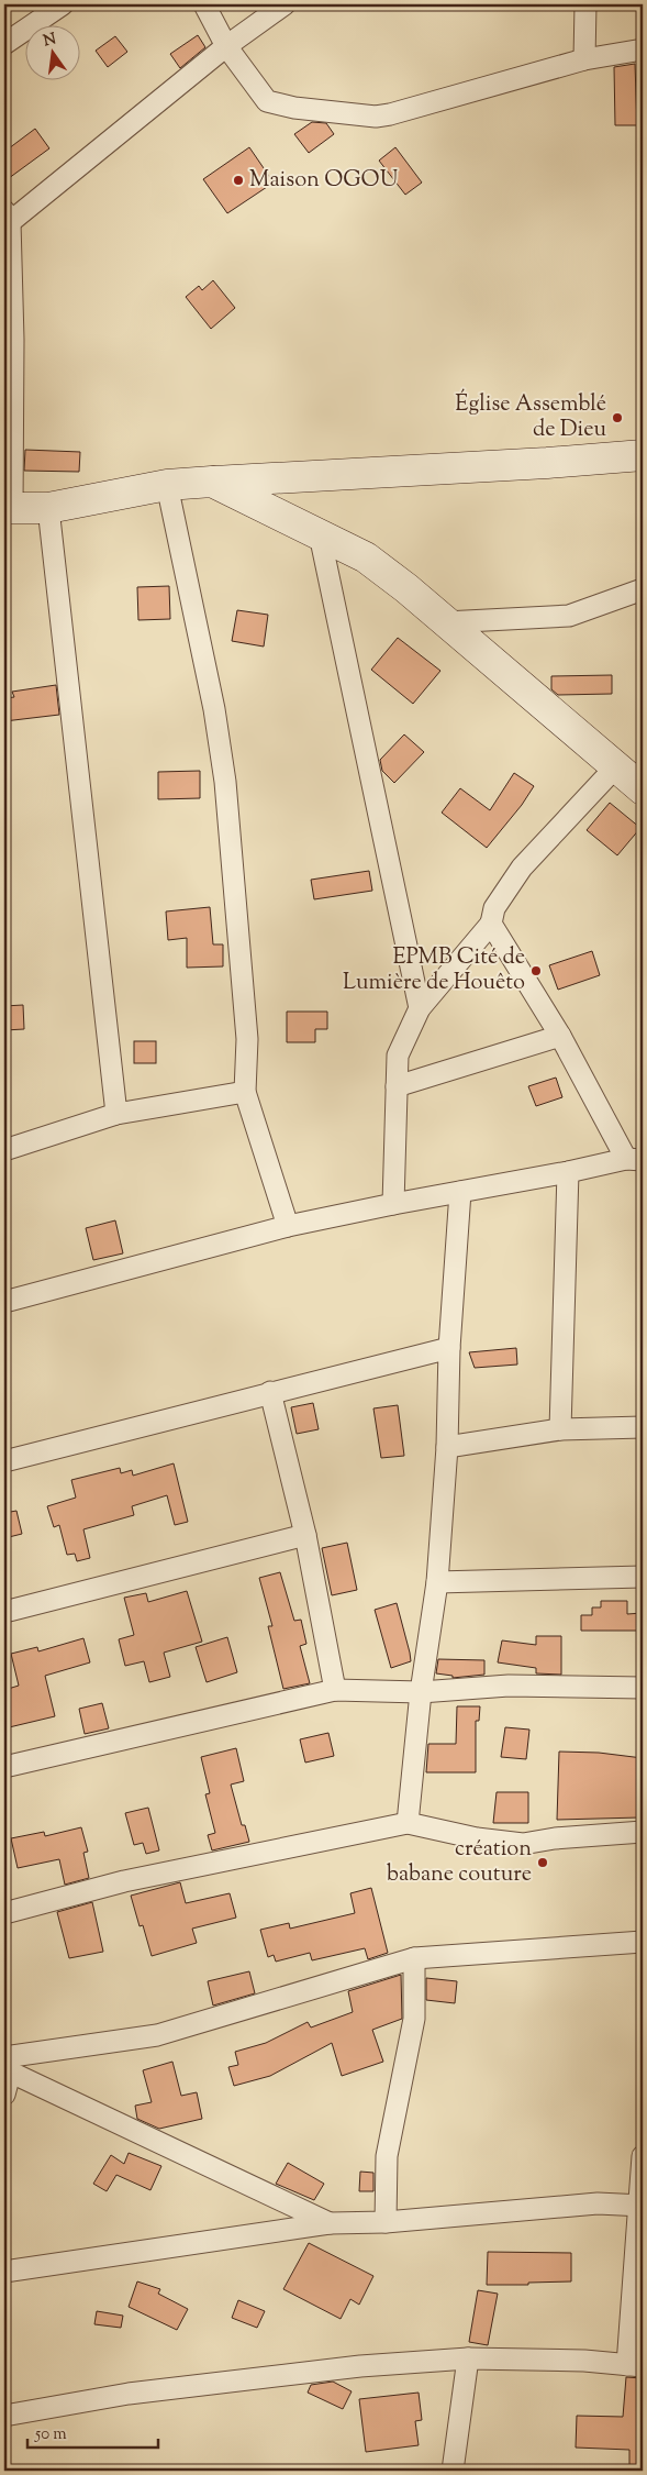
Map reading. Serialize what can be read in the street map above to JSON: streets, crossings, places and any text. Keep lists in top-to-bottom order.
{
  "places": [
    "Maison OGOU",
    "Église Assemblé de Dieu",
    "EPMB Cité de Lumière de Houêto",
    "création babane couture"
  ],
  "scale_bar": "50 m",
  "north": "top"
}
